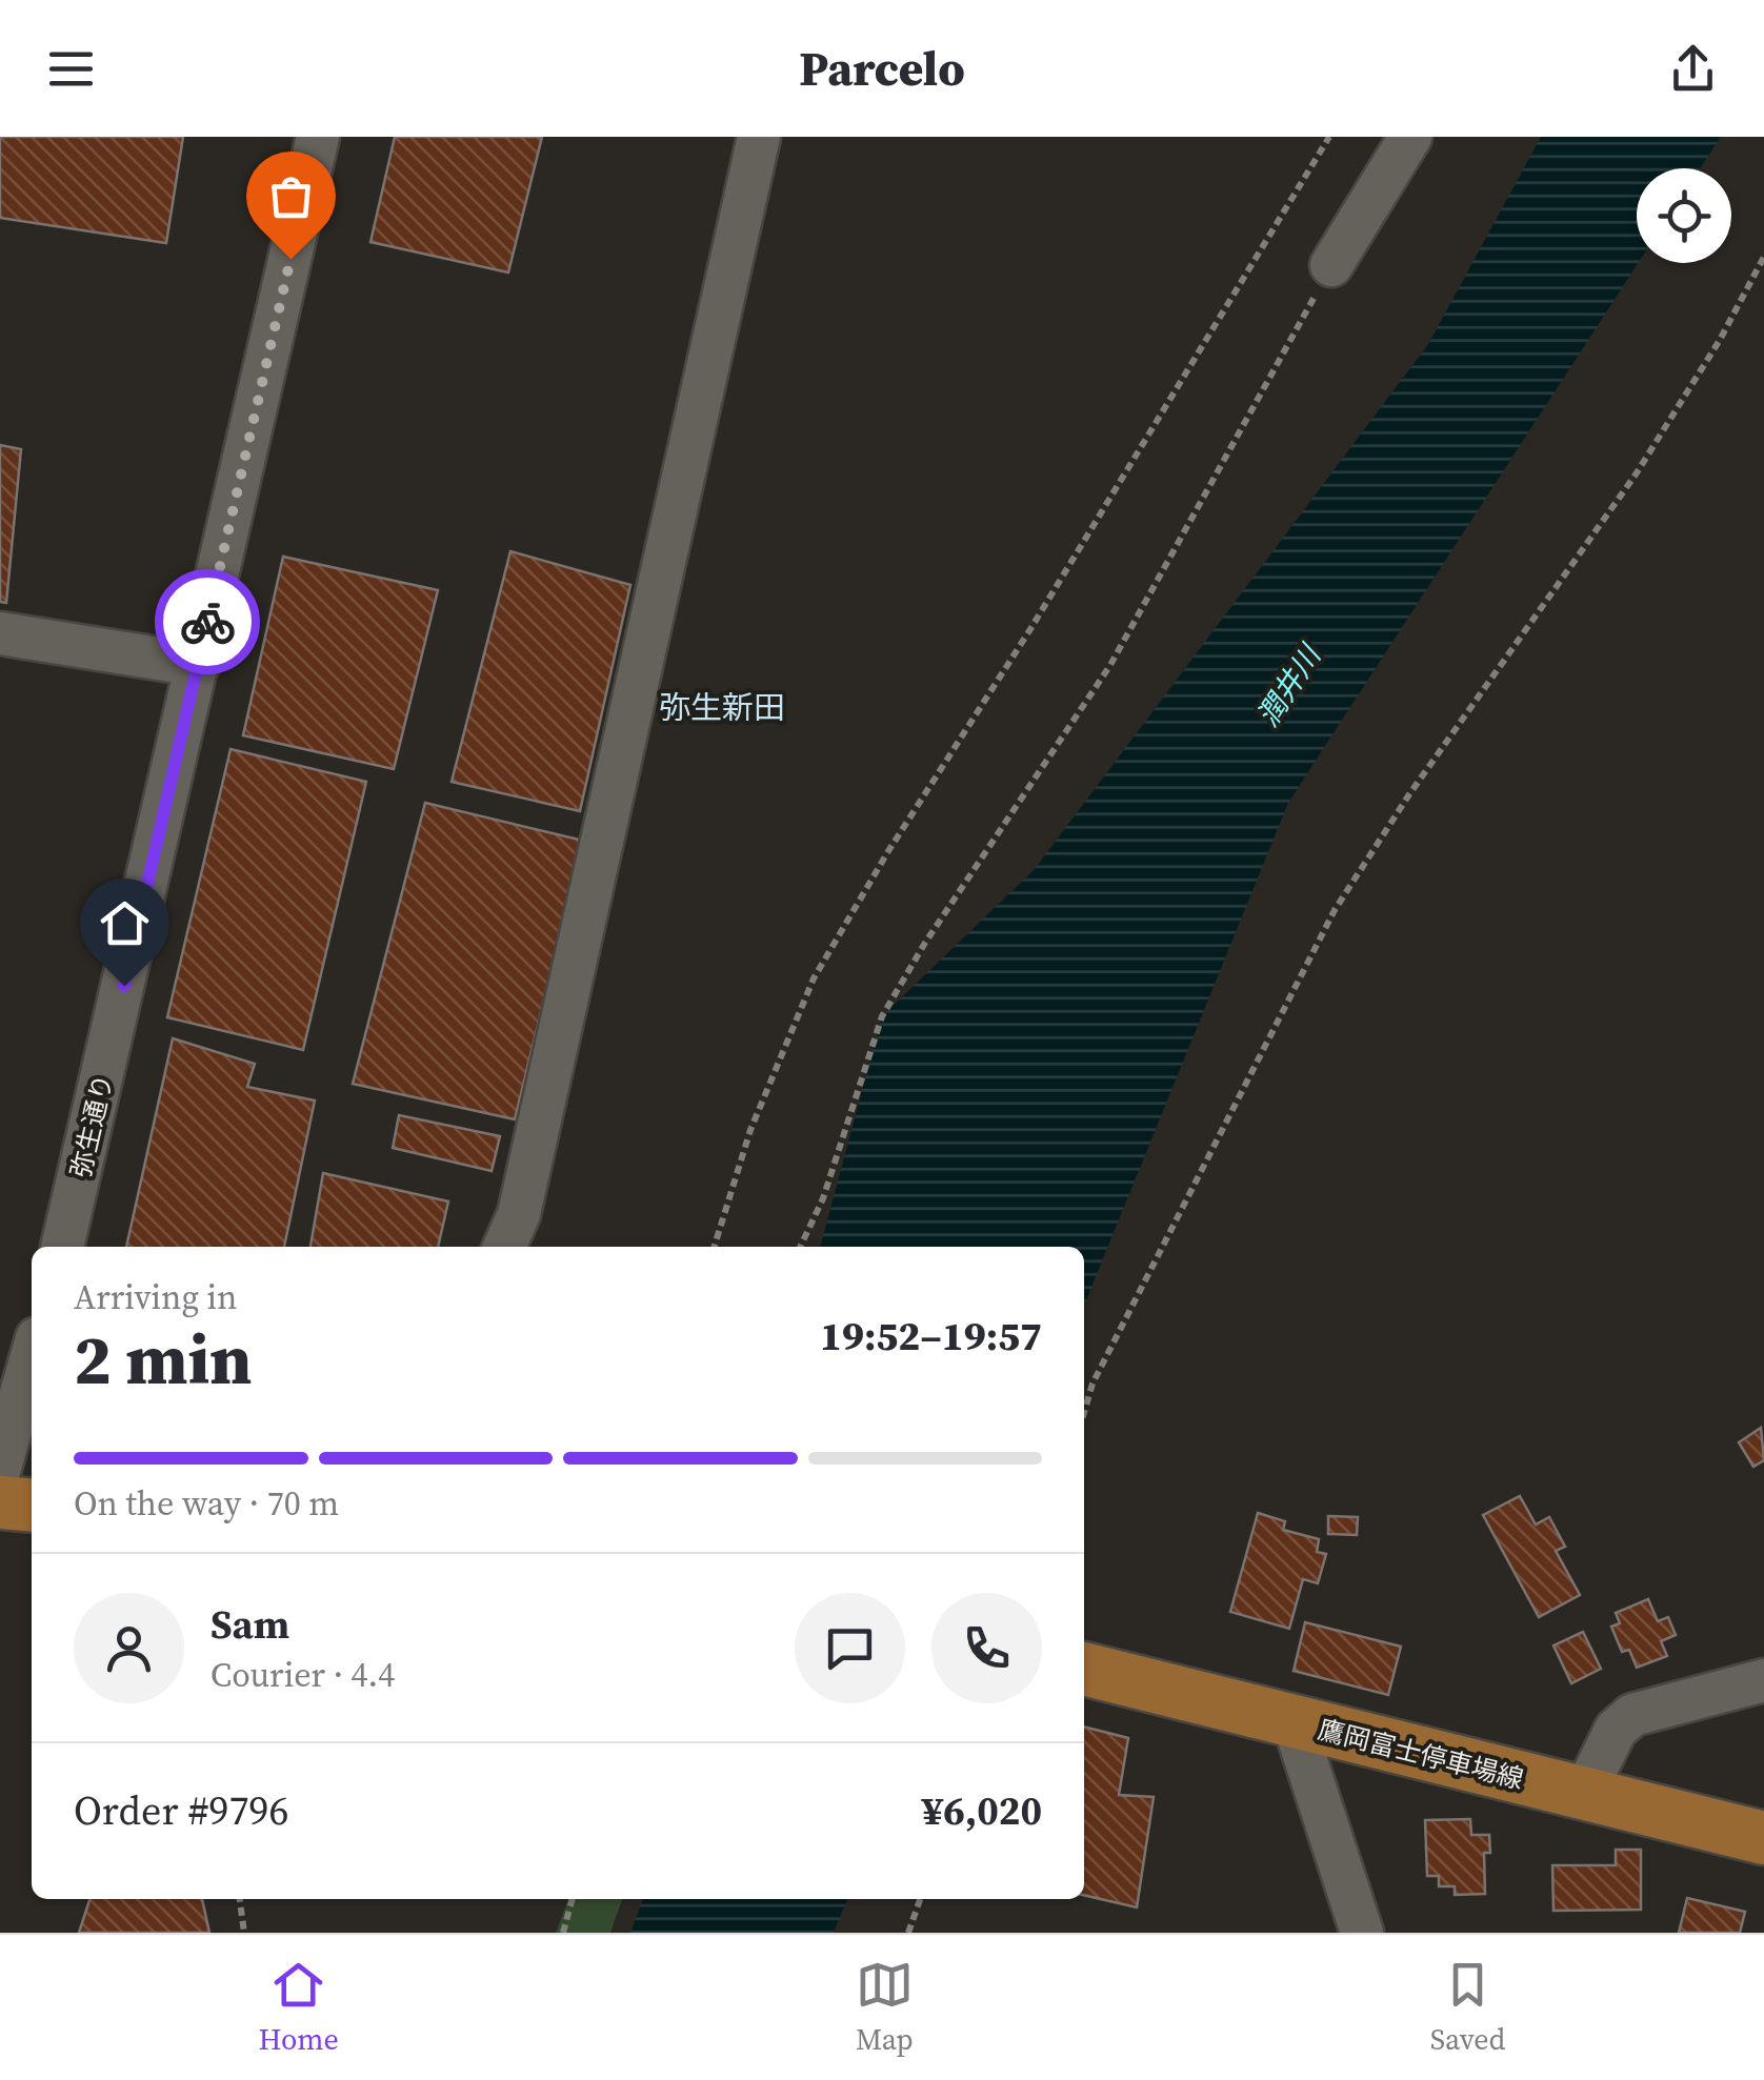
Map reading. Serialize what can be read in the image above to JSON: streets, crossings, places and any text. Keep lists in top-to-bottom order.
{
  "streets": {
    "main road": ["鷹岡富士停車場線"],
    "street": ["弥生通り"]
  },
  "districts": ["弥生新田"],
  "water": ["潤井川"],
  "page": {
    "header": "Parcelo",
    "heading": ["2 min", "Arriving in", "19:52–19:57"],
    "panel": [
      "Sam",
      "Courier · 4.4",
      "Order #9796",
      "¥6,020"
    ],
    "bar": "On the way · 70 m",
    "tabs": ["Home", "Map", "Saved"]
  }
}
